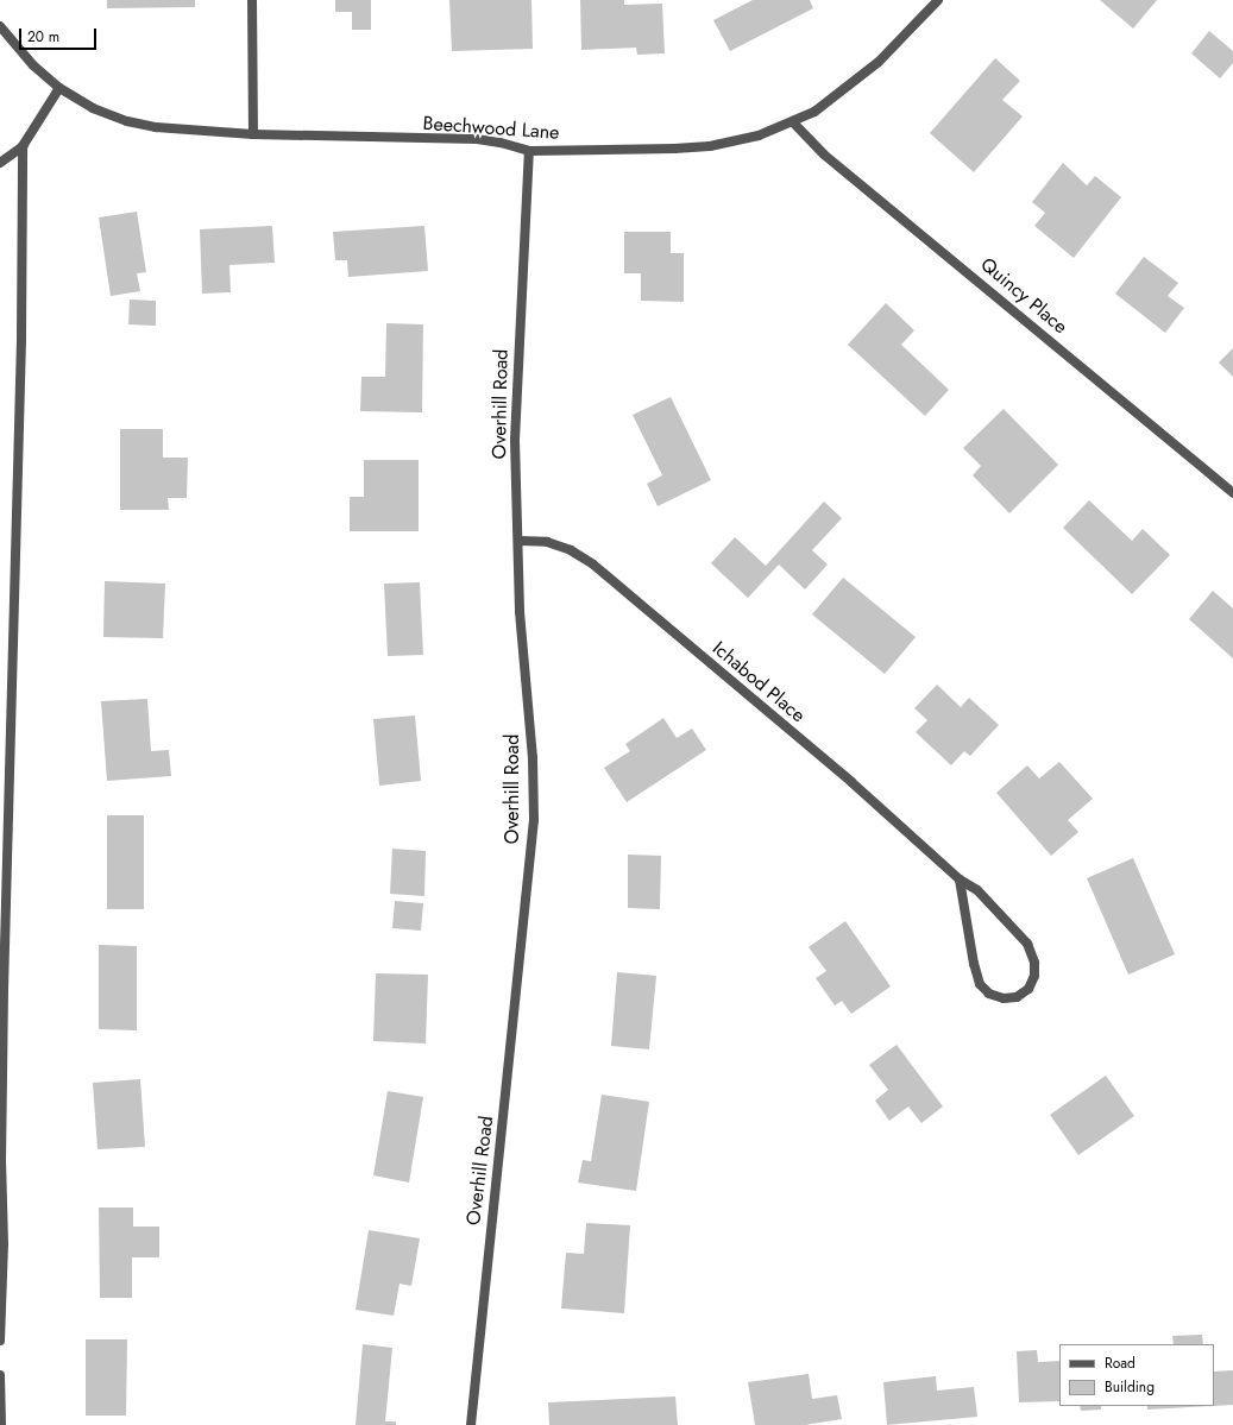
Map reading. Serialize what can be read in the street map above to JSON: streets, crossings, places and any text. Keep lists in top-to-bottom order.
{
  "streets": {
    "street": [
      "Beechwood Lane",
      "Quincy Place",
      "Overhill Road",
      "Ichabod Place"
    ]
  },
  "crossings": [
    ["Beechwood Lane", "Quincy Place"],
    ["Beechwood Lane", "Overhill Road"],
    ["Overhill Road", "Ichabod Place"]
  ],
  "legend": ["Road", "Building"],
  "scale_bar": "20 m"
}
